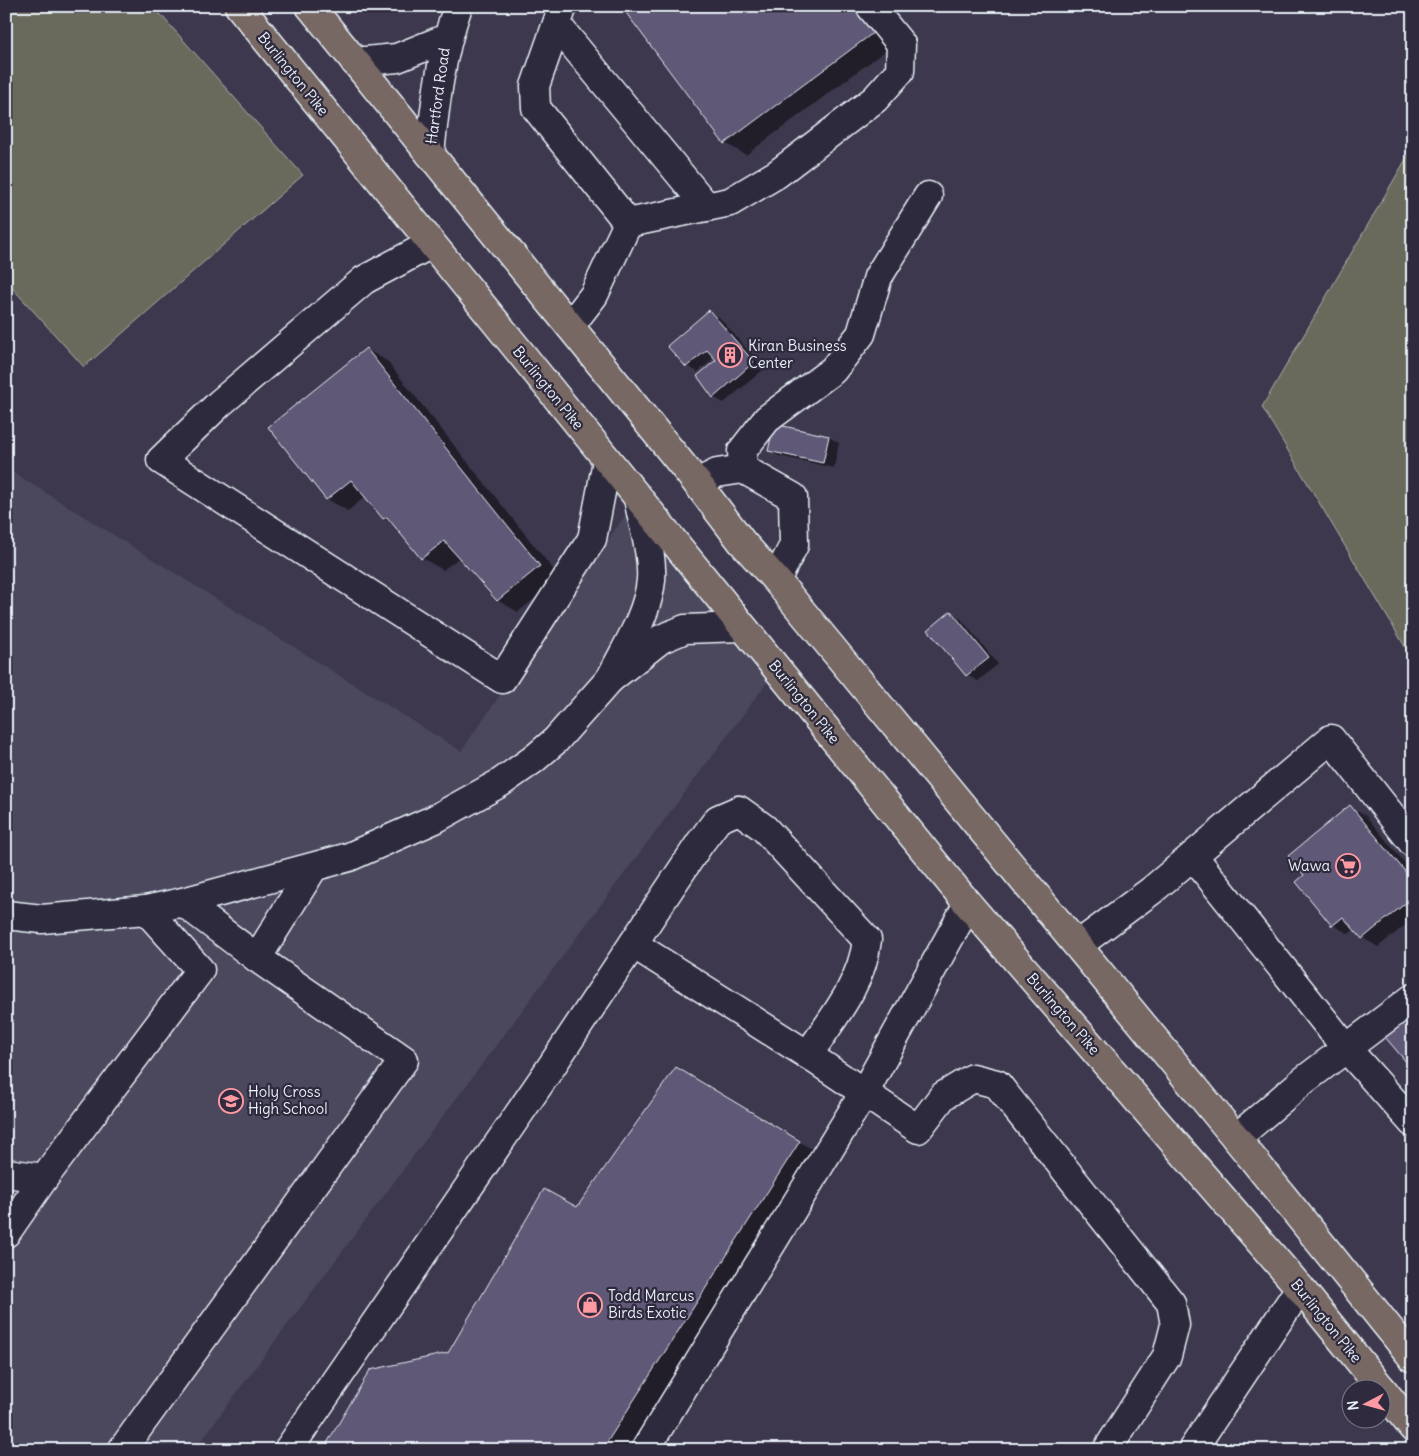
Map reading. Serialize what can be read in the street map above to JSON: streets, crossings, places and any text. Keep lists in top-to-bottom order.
{
  "streets": {
    "highway": ["Burlington Pike"],
    "street": ["Hartford Road"]
  },
  "places": {
    "building": ["Kiran Business Center"],
    "supermarket": ["Wawa"],
    "school or university": ["Holy Cross High School"],
    "shop": ["Todd Marcus Birds Exotic"]
  },
  "north": "left"
}
